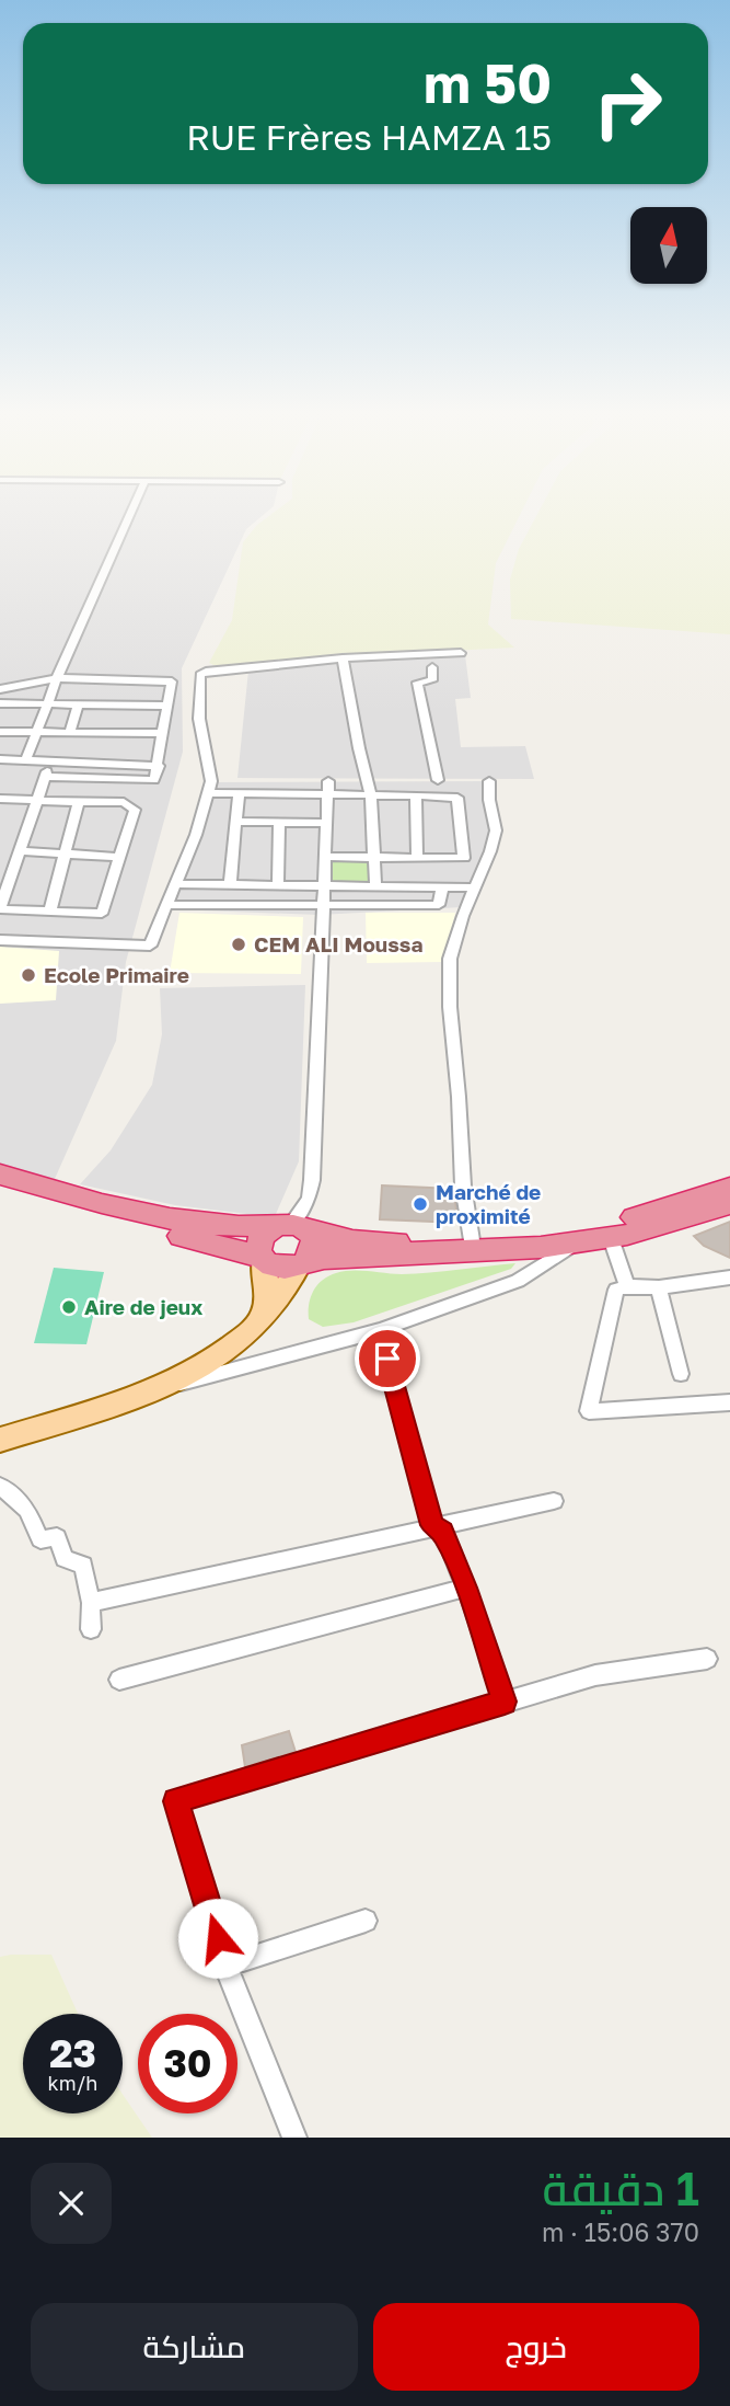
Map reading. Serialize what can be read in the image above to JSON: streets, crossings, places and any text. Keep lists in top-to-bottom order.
{
  "places": [
    "CEM ALI Moussa",
    "Ecole Primaire",
    "Marché de proximité",
    "Aire de jeux"
  ],
  "north": "top",
  "page": {
    "turn": ["50 m", "15 RUE Frères HAMZA"],
    "speed": "23 km/h",
    "limit": "30",
    "heading": ["1 دقيقة", "370 m · 15:06"],
    "buttons": ["خروج", "مشاركة"]
  }
}
